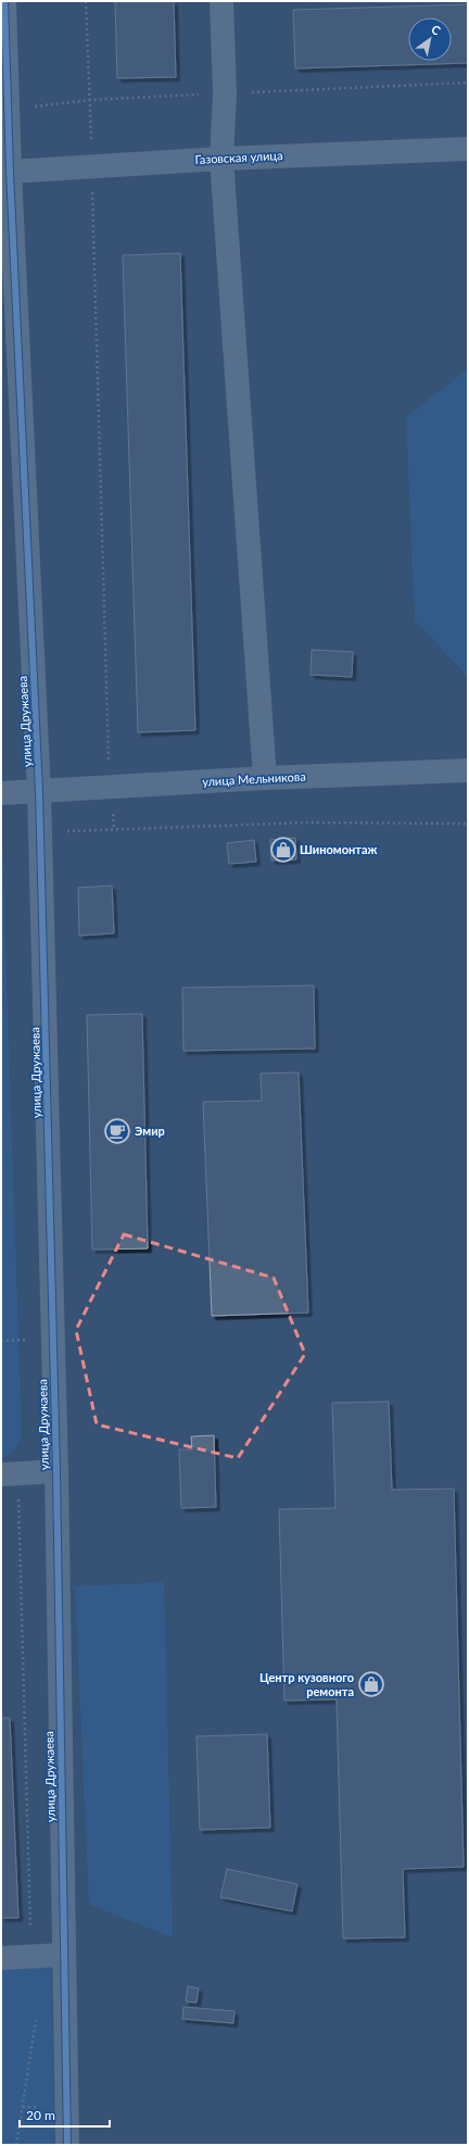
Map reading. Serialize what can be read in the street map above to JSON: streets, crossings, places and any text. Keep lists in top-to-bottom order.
{
  "streets": {
    "street": ["Газовская улица", "улица Дружаева", "улица Мельникова"]
  },
  "crossings": [
    ["Газовская улица", "улица Дружаева"],
    ["улица Дружаева", "улица Мельникова"]
  ],
  "places": {
    "shop": ["Шиномонтаж", "Центр кузовного ремонта"],
    "cafe": ["Эмир"]
  },
  "scale_bar": "20 m",
  "north": "top right"
}
